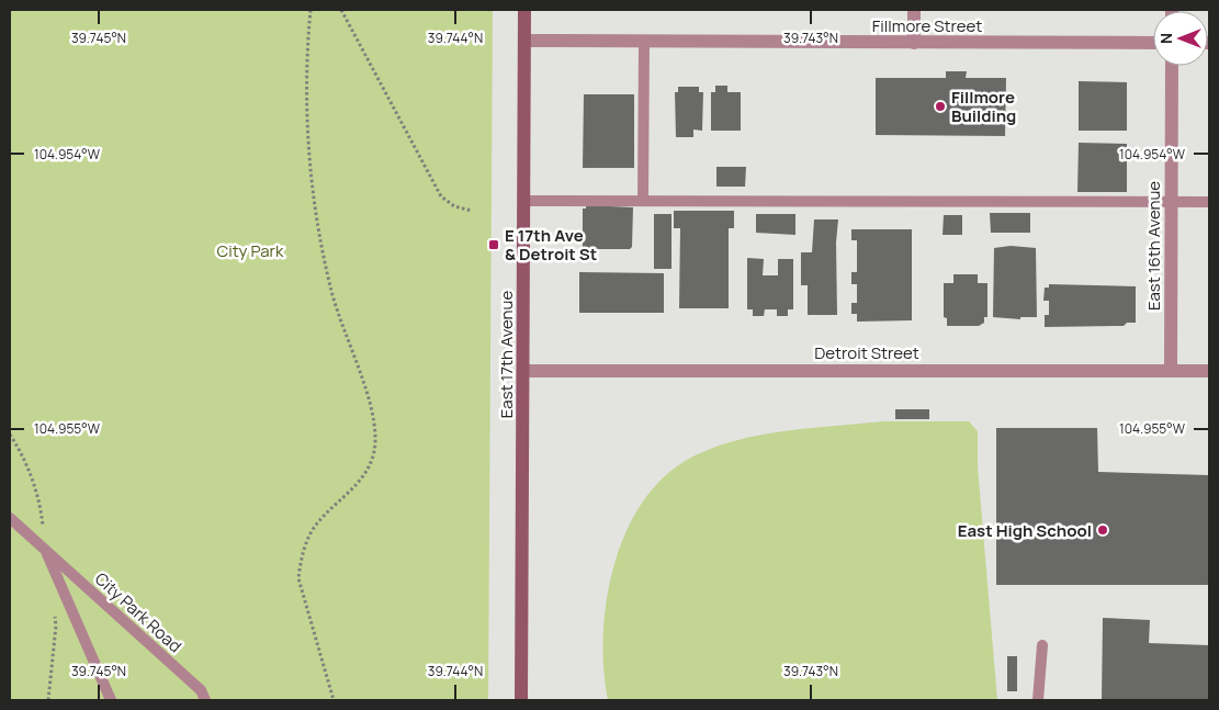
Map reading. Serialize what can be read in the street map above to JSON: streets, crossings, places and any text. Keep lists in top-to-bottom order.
{
  "streets": {
    "main road": ["East 17th Avenue"],
    "street": ["Fillmore Street", "East 16th Avenue", "Detroit Street"],
    "lane": ["City Park Road"]
  },
  "crossings": [
    ["Fillmore Street", "East 17th Avenue"],
    ["East 16th Avenue", "Detroit Street"],
    ["Detroit Street", "East 17th Avenue"]
  ],
  "parks": ["City Park"],
  "places": {
    "other": ["Fillmore Building", "East High School"],
    "transit": ["E 17th Ave & Detroit St"]
  },
  "north": "left",
  "coordinates": [
    "39.745°N",
    "39.744°N",
    "39.743°N",
    "104.954°W",
    "104.955°W"
  ]
}
